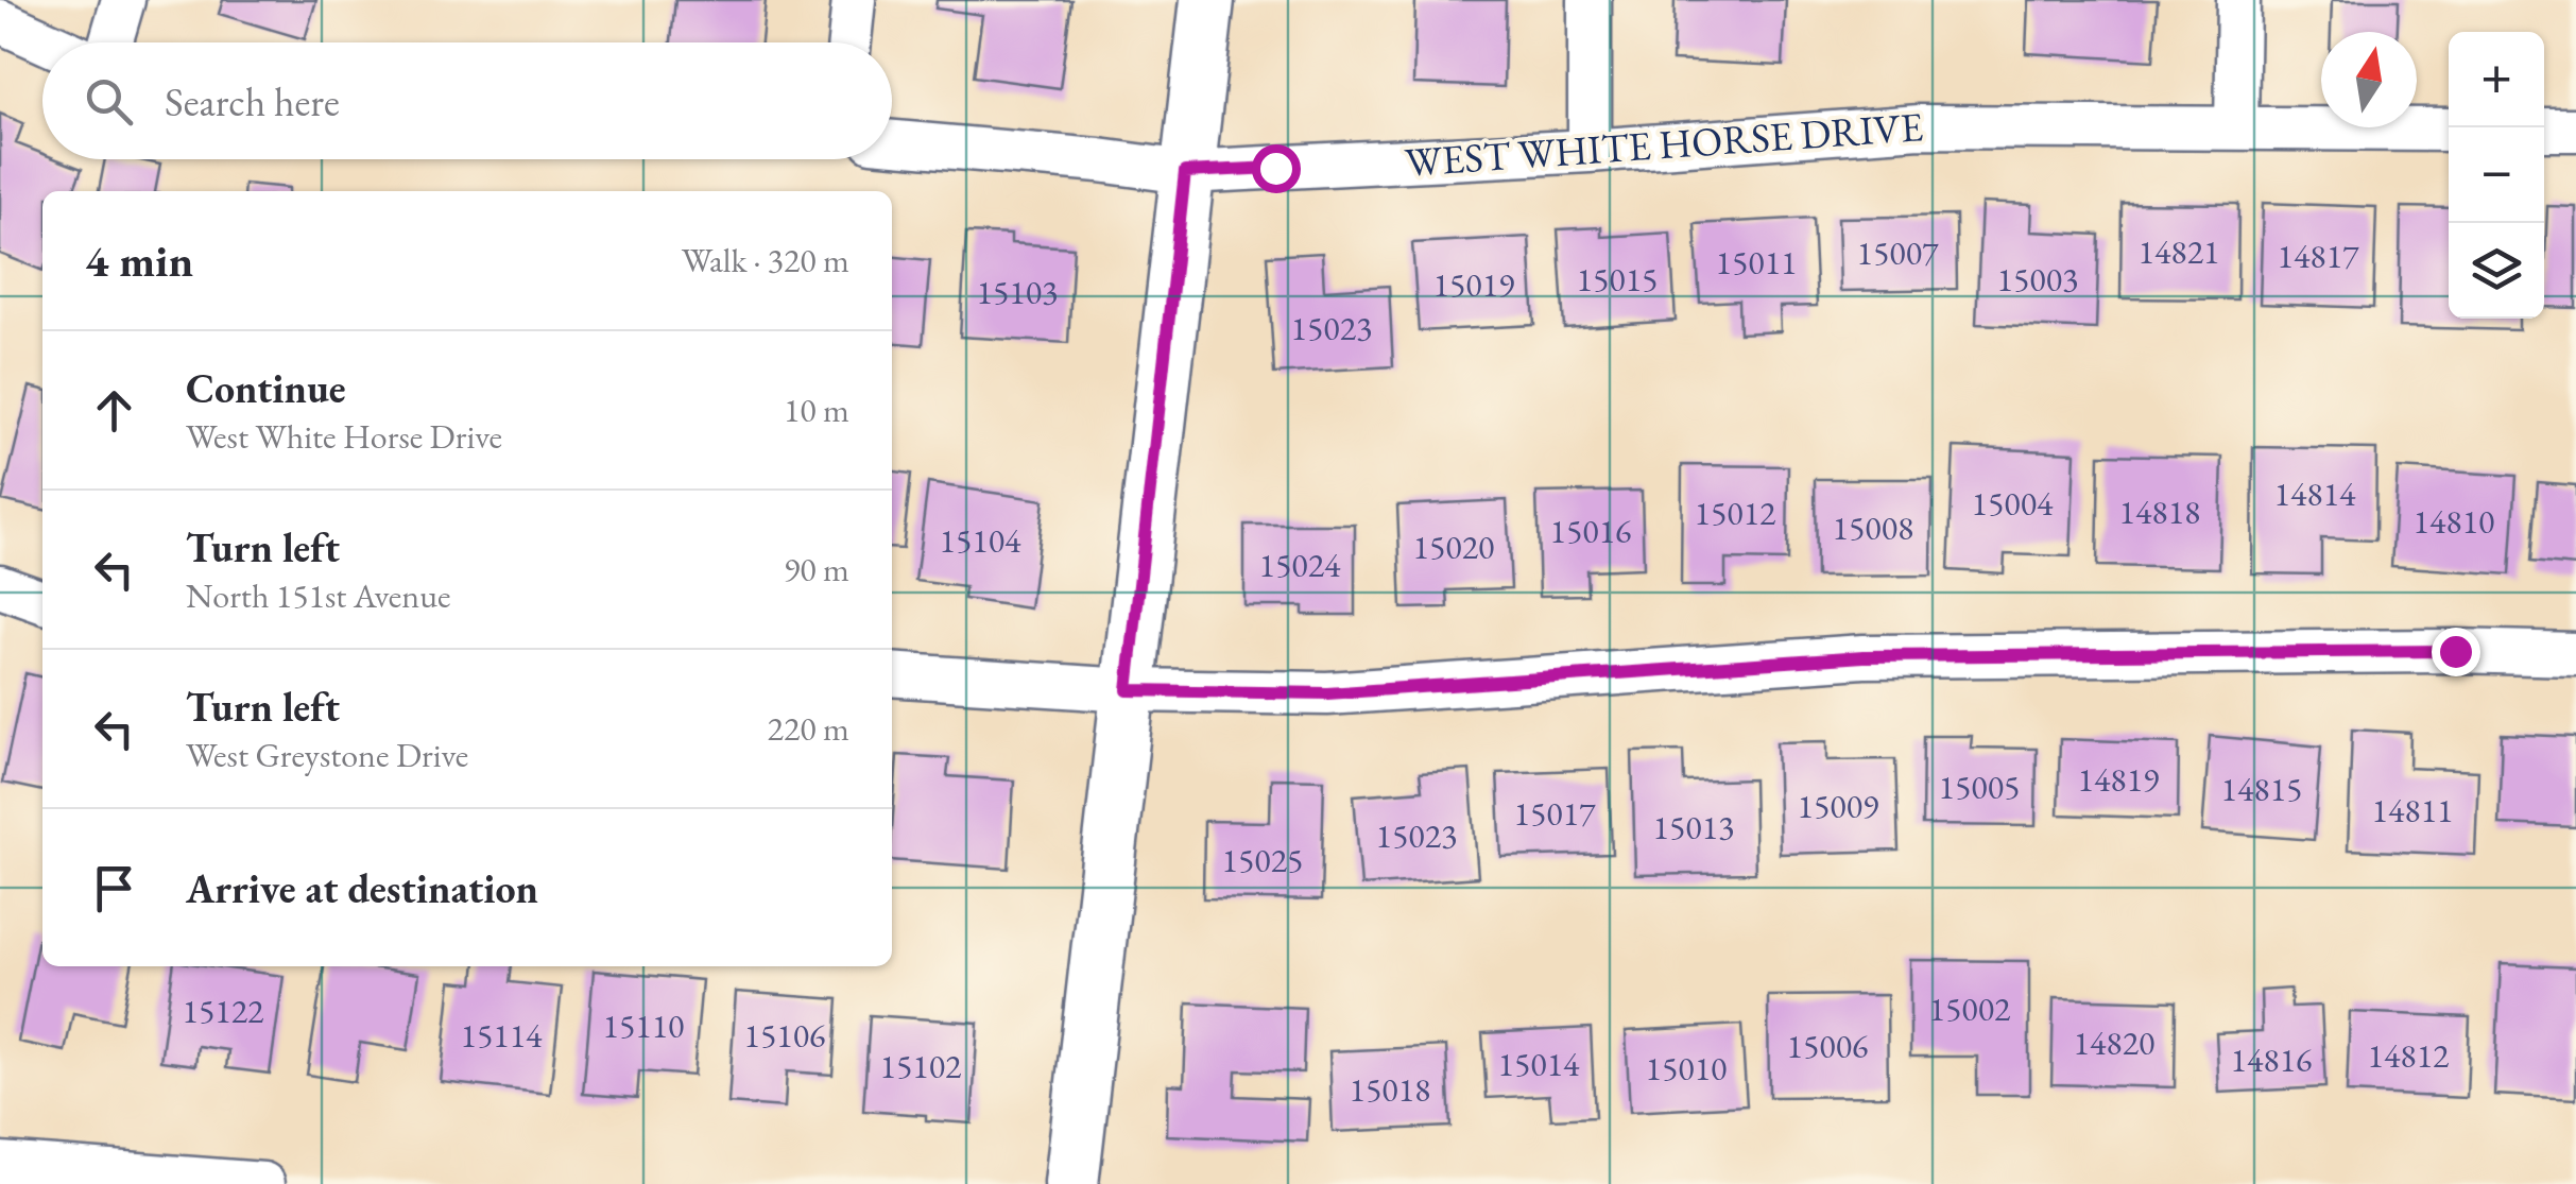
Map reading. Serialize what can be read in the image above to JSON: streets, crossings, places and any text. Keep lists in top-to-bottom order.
{
  "streets": {
    "street": ["WEST WHITE HORSE DRIVE"]
  },
  "house_numbers": [
    "14821",
    "15007",
    "14817",
    "15011",
    "15015",
    "15003",
    "15019",
    "15103",
    "15023",
    "14814",
    "15004",
    "14818",
    "15012",
    "14810",
    "15008",
    "15016",
    "15104",
    "15020",
    "15024",
    "14819",
    "15005",
    "14815",
    "15009",
    "14811",
    "15017",
    "15013",
    "15023",
    "15025",
    "15002",
    "15122",
    "15110",
    "15114",
    "15106",
    "14820",
    "15006",
    "14812",
    "14816",
    "15014",
    "15102",
    "15010",
    "15018"
  ],
  "north": "top",
  "page": {
    "map_buttons": ["+", "−"],
    "search": "Search here",
    "heading": ["4 min", "Walk · 320 m"],
    "list": [
      ["Continue", "West White Horse Drive", "10 m"],
      ["Turn left", "North 151st Avenue", "90 m"],
      ["Turn left", "West Greystone Drive", "220 m"],
      "Arrive at destination"
    ]
  }
}
